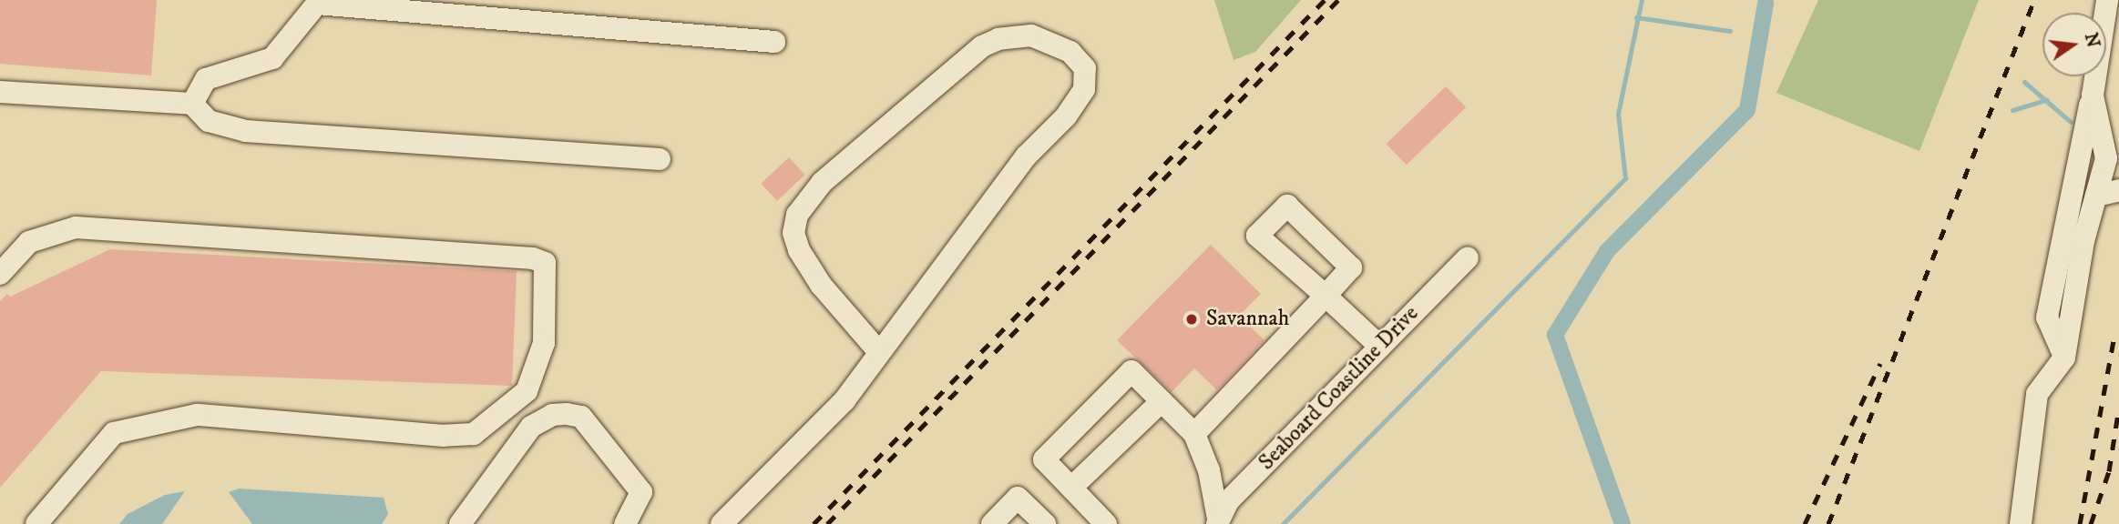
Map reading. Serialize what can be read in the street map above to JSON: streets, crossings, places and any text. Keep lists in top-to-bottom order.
{
  "streets": {
    "street": ["Seaboard Coastline Drive"]
  },
  "places": ["Savannah"],
  "north": "right"
}
